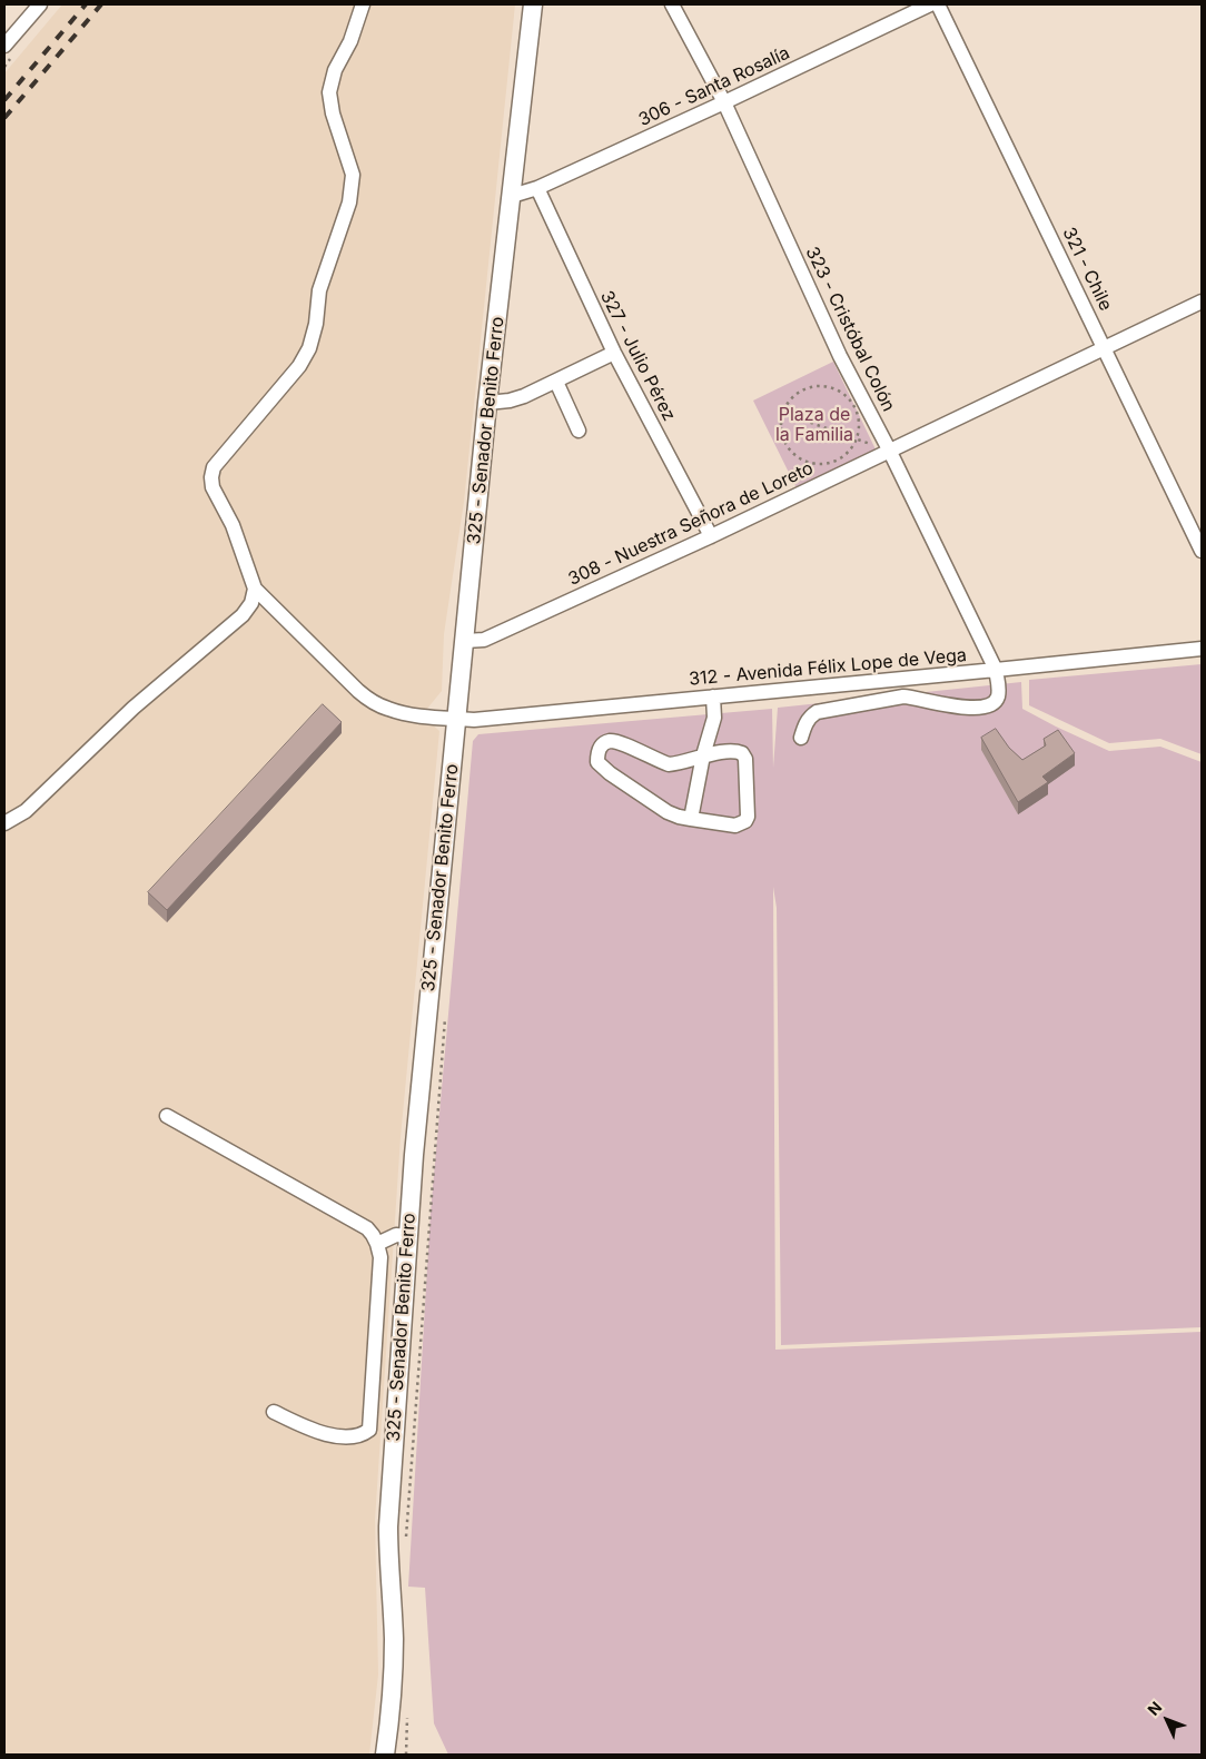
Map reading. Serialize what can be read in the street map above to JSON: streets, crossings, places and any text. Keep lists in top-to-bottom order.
{
  "streets": {
    "main road": ["325 - Senador Benito Ferro"],
    "street": [
      "306 - Santa Rosalía",
      "321 - Chile",
      "323 - Cristóbal Colón",
      "327 - Julio Pérez",
      "308 - Nuestra Señora de Loreto",
      "312 - Avenida Félix Lope de Vega"
    ]
  },
  "crossings": [
    ["306 - Santa Rosalía", "323 - Cristóbal Colón"],
    ["306 - Santa Rosalía", "327 - Julio Pérez"],
    ["306 - Santa Rosalía", "325 - Senador Benito Ferro"],
    ["321 - Chile", "308 - Nuestra Señora de Loreto"],
    ["323 - Cristóbal Colón", "308 - Nuestra Señora de Loreto"],
    ["323 - Cristóbal Colón", "312 - Avenida Félix Lope de Vega"],
    ["327 - Julio Pérez", "308 - Nuestra Señora de Loreto"],
    ["325 - Senador Benito Ferro", "308 - Nuestra Señora de Loreto"],
    ["325 - Senador Benito Ferro", "312 - Avenida Félix Lope de Vega"]
  ],
  "parks": ["Plaza de la Familia"],
  "north": "top left"
}
